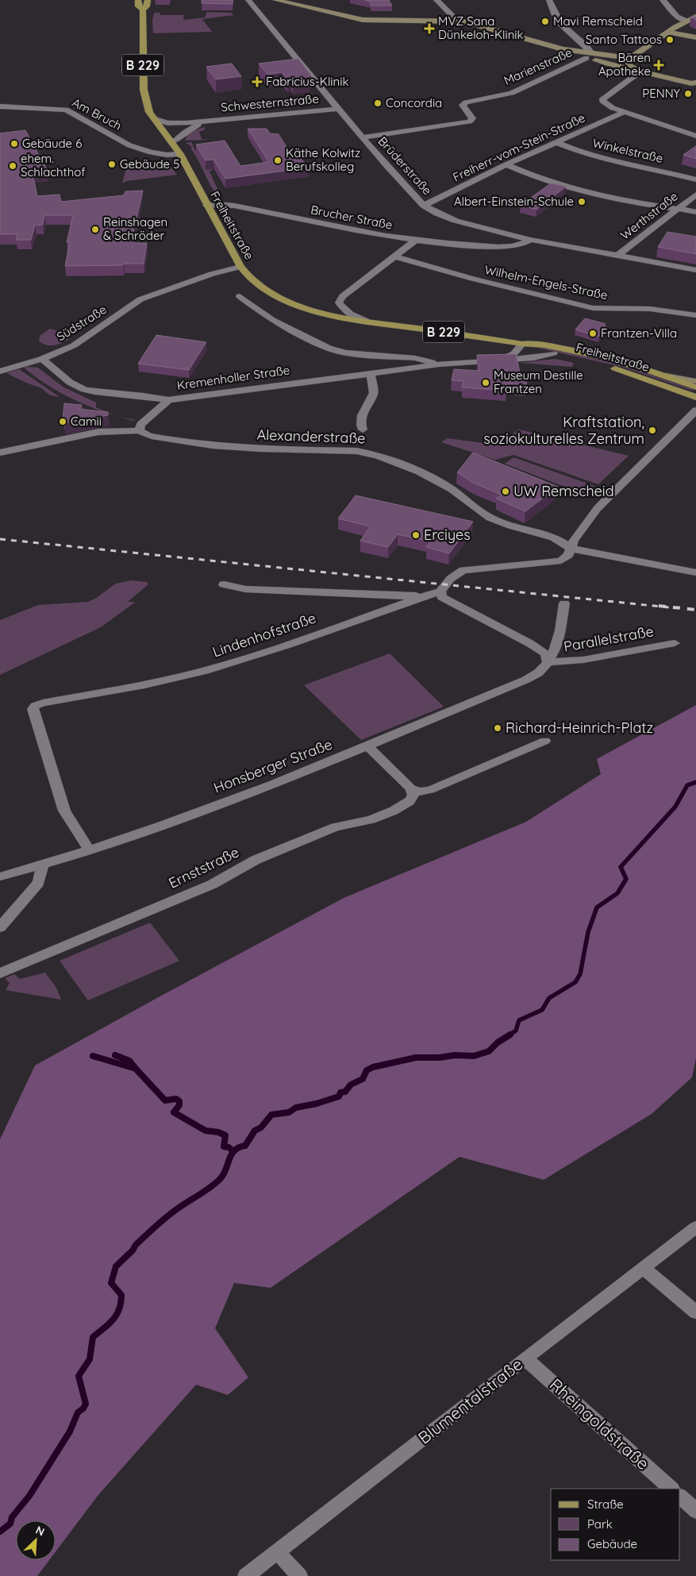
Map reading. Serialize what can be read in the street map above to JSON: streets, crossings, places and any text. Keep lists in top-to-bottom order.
{
  "streets": {
    "main road": ["B 229", "Freiheitstraße"],
    "street": [
      "Marienstraße",
      "Schwesternstraße",
      "Am Bruch",
      "Freiherr-vom-Stein-Straße",
      "Winkelstraße",
      "Brüderstraße",
      "Werthstraße",
      "Brucher Straße",
      "Wilhelm-Engels-Straße",
      "Südstraße",
      "Kremenholler Straße",
      "Alexanderstraße",
      "Lindenhofstraße",
      "Parallelstraße",
      "Honsberger Straße",
      "Ernststraße",
      "Blumentalstraße",
      "Rheingoldstraße"
    ]
  },
  "crossings": [
    ["Marienstraße", "Brüderstraße"],
    ["Schwesternstraße", "Brüderstraße"],
    ["Schwesternstraße", "Freiheitstraße"],
    ["Am Bruch", "Freiheitstraße"],
    ["Freiherr-vom-Stein-Straße", "Winkelstraße"],
    ["Freiherr-vom-Stein-Straße", "Brüderstraße"],
    ["Brüderstraße", "Werthstraße"],
    ["Brüderstraße", "Brucher Straße"],
    ["Brucher Straße", "Freiheitstraße"],
    ["Freiheitstraße", "Südstraße"],
    ["Freiheitstraße", "Kremenholler Straße"],
    ["Kremenholler Straße", "Alexanderstraße"],
    ["Lindenhofstraße", "Honsberger Straße"],
    ["Parallelstraße", "Honsberger Straße"],
    ["Blumentalstraße", "Rheingoldstraße"]
  ],
  "places": {
    "other": [
      "Mavi Remscheid",
      "Santo Tattoos",
      "PENNY",
      "Concordia",
      "Gebäude 6",
      "Käthe Kolwitz Berufskolleg",
      "Gebäude 5",
      "ehem. Schlachthof",
      "Albert-Einstein-Schule",
      "Reinshagen & Schröder",
      "Frantzen-Villa",
      "Museum Destille Frantzen",
      "Camii",
      "Kraftstation, soziokulturelles Zentrum",
      "UW Remscheid",
      "Erciyes",
      "Richard-Heinrich-Platz"
    ],
    "health": ["MVZ Sana Dünkeloh-Klinik", "Bären Apotheke", "Fabricius-Klinik"]
  },
  "legend": ["Straße", "Park", "Gebäude"],
  "north": "top right"
}
